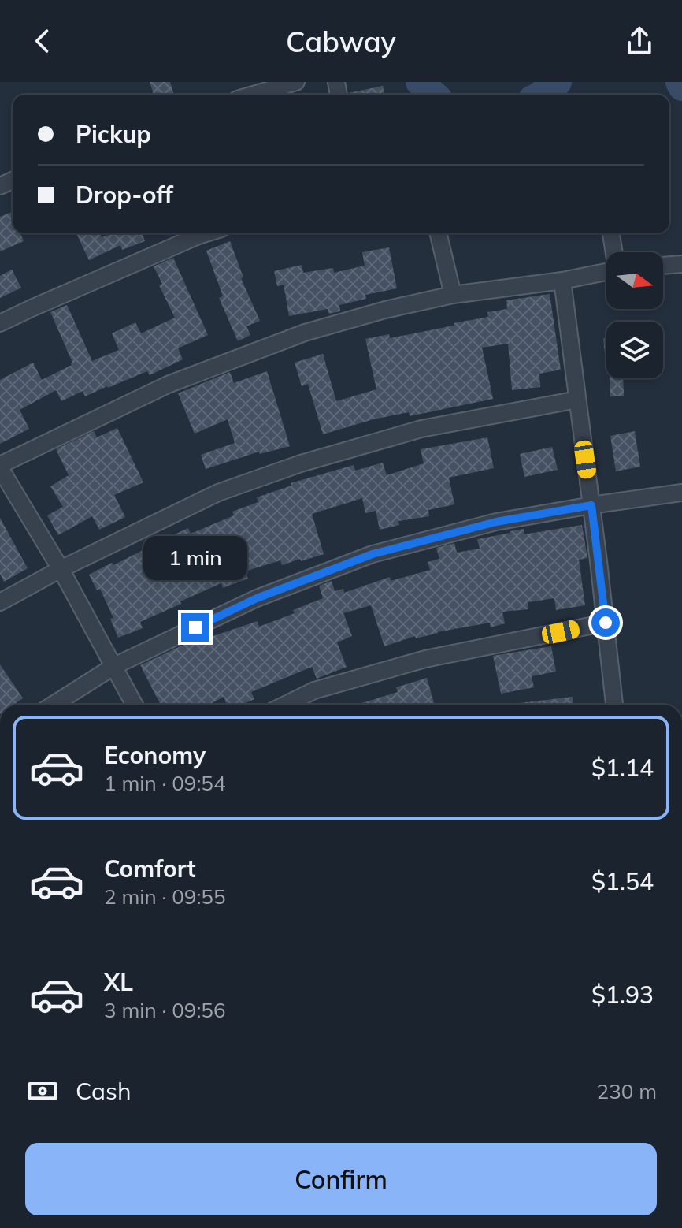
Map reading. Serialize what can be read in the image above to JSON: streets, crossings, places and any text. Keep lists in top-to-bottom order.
{
  "north": "right",
  "page": {
    "header": "Cabway",
    "banner": ["Pickup", "Drop-off"],
    "bubble": "1 min",
    "list": [
      {
        "name": "Economy",
        "note": "1 min · 09:54",
        "value": "$1.14"
      },
      {
        "name": "Comfort",
        "note": "2 min · 09:55",
        "value": "$1.54"
      },
      {
        "name": "XL",
        "note": "3 min · 09:56",
        "value": "$1.93"
      }
    ],
    "pay": ["Cash", "230 m"],
    "buttons": "Confirm"
  }
}
